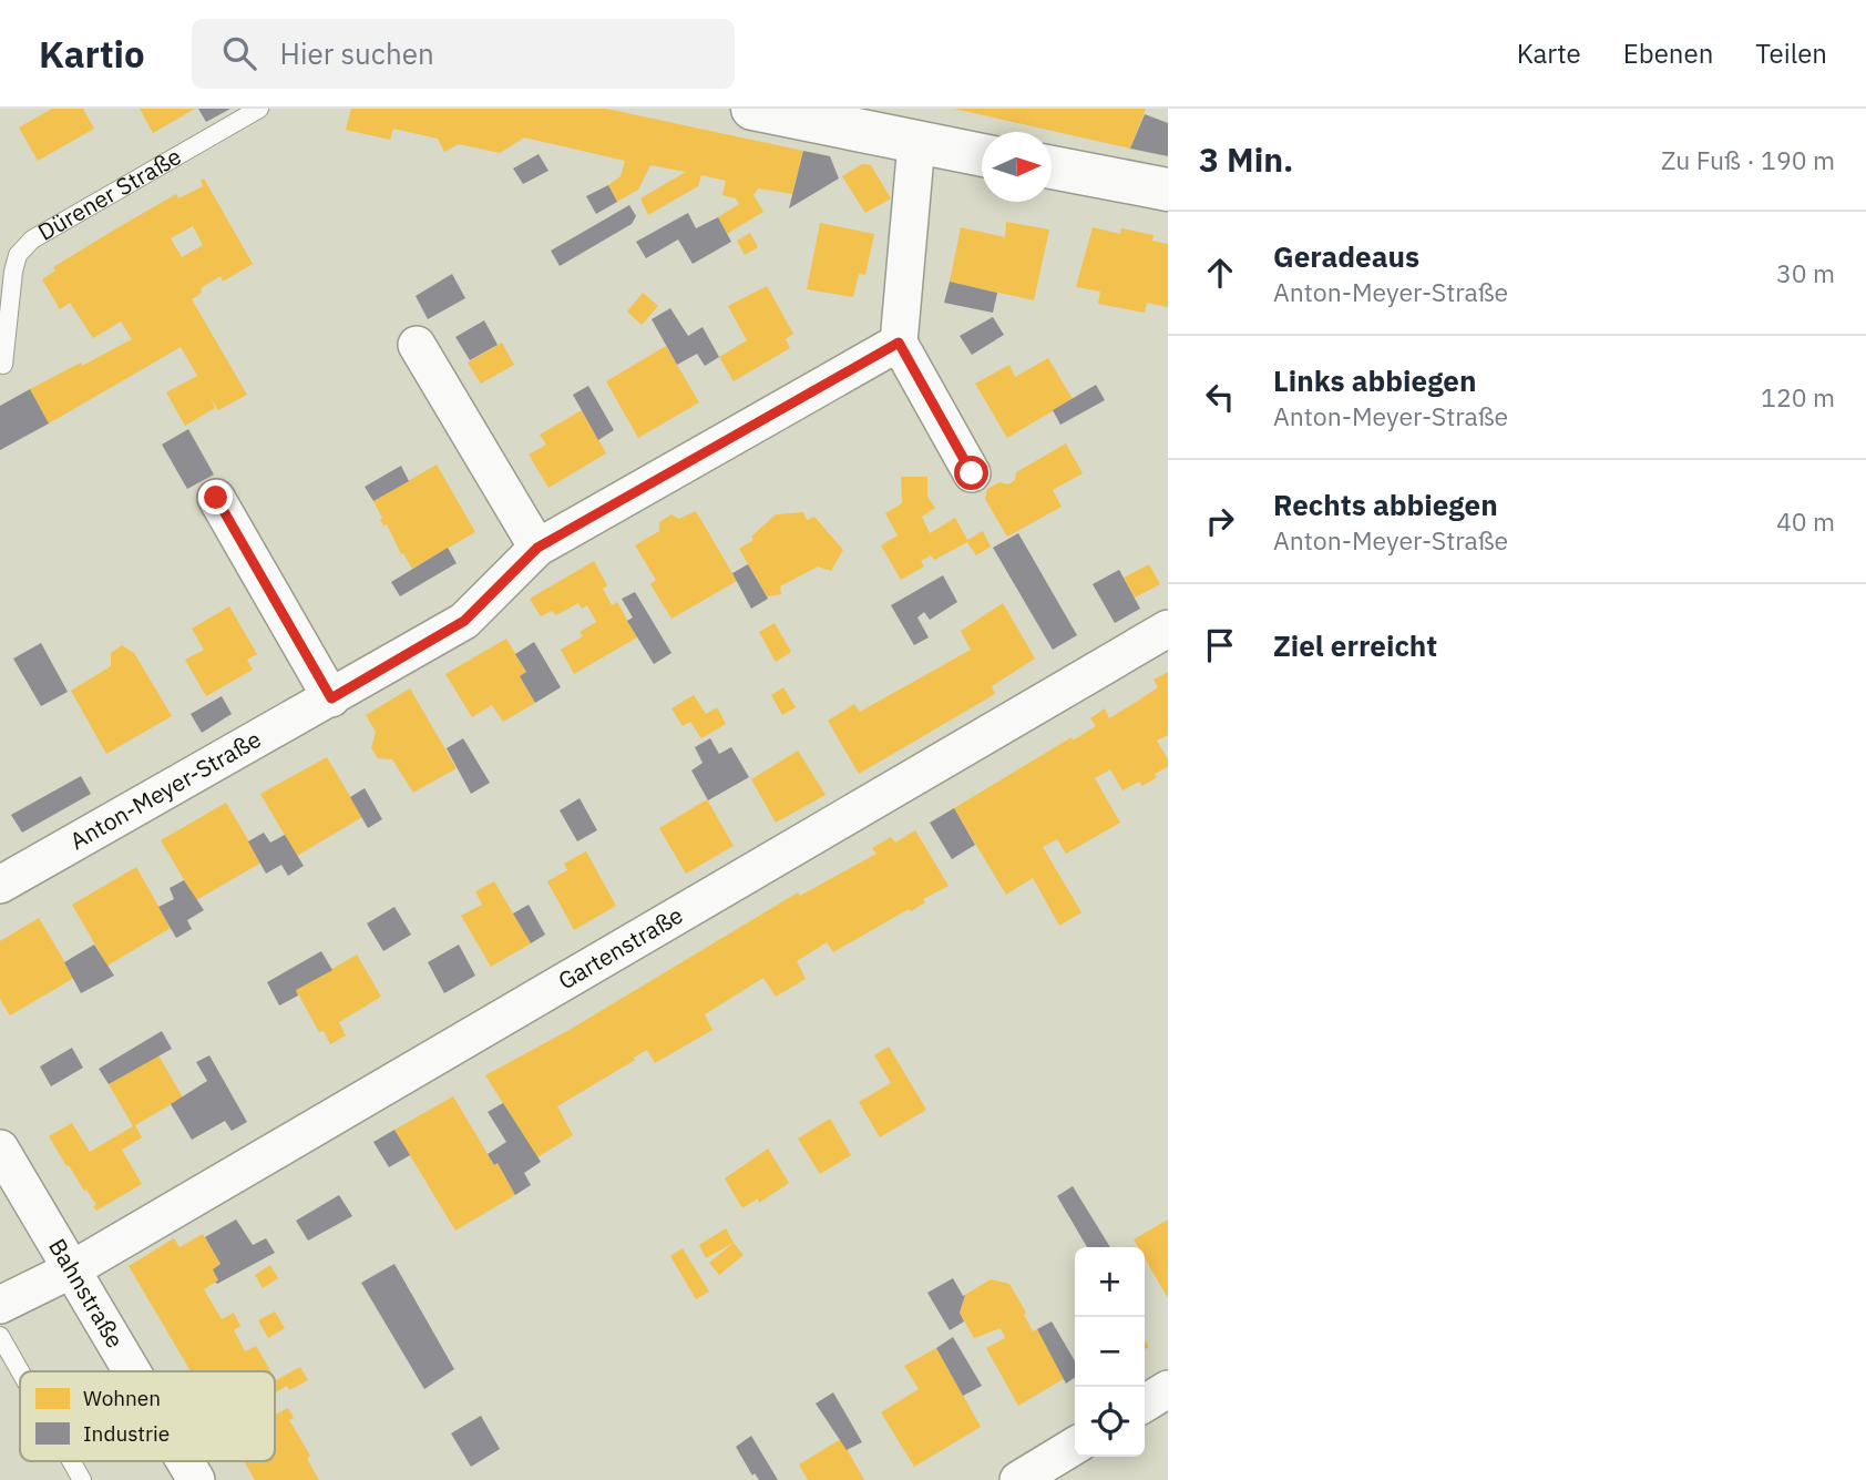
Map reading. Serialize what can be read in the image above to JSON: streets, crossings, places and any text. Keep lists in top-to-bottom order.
{
  "streets": {
    "street": ["Anton-Meyer-Straße", "Gartenstraße", "Bahnstraße"],
    "lane": ["Dürener Straße"]
  },
  "crossings": [
    ["Gartenstraße", "Bahnstraße"]
  ],
  "legend": ["Wohnen", "Industrie"],
  "north": "right",
  "page": {
    "header": "Kartio",
    "search": "Hier suchen",
    "nav": ["Karte", "Ebenen", "Teilen"],
    "heading": ["3 Min.", "Zu Fuß · 190 m"],
    "list": [
      ["Geradeaus", "Anton-Meyer-Straße", "30 m"],
      ["Links abbiegen", "Anton-Meyer-Straße", "120 m"],
      ["Rechts abbiegen", "Anton-Meyer-Straße", "40 m"],
      "Ziel erreicht"
    ],
    "map_buttons": ["+", "−"]
  }
}
